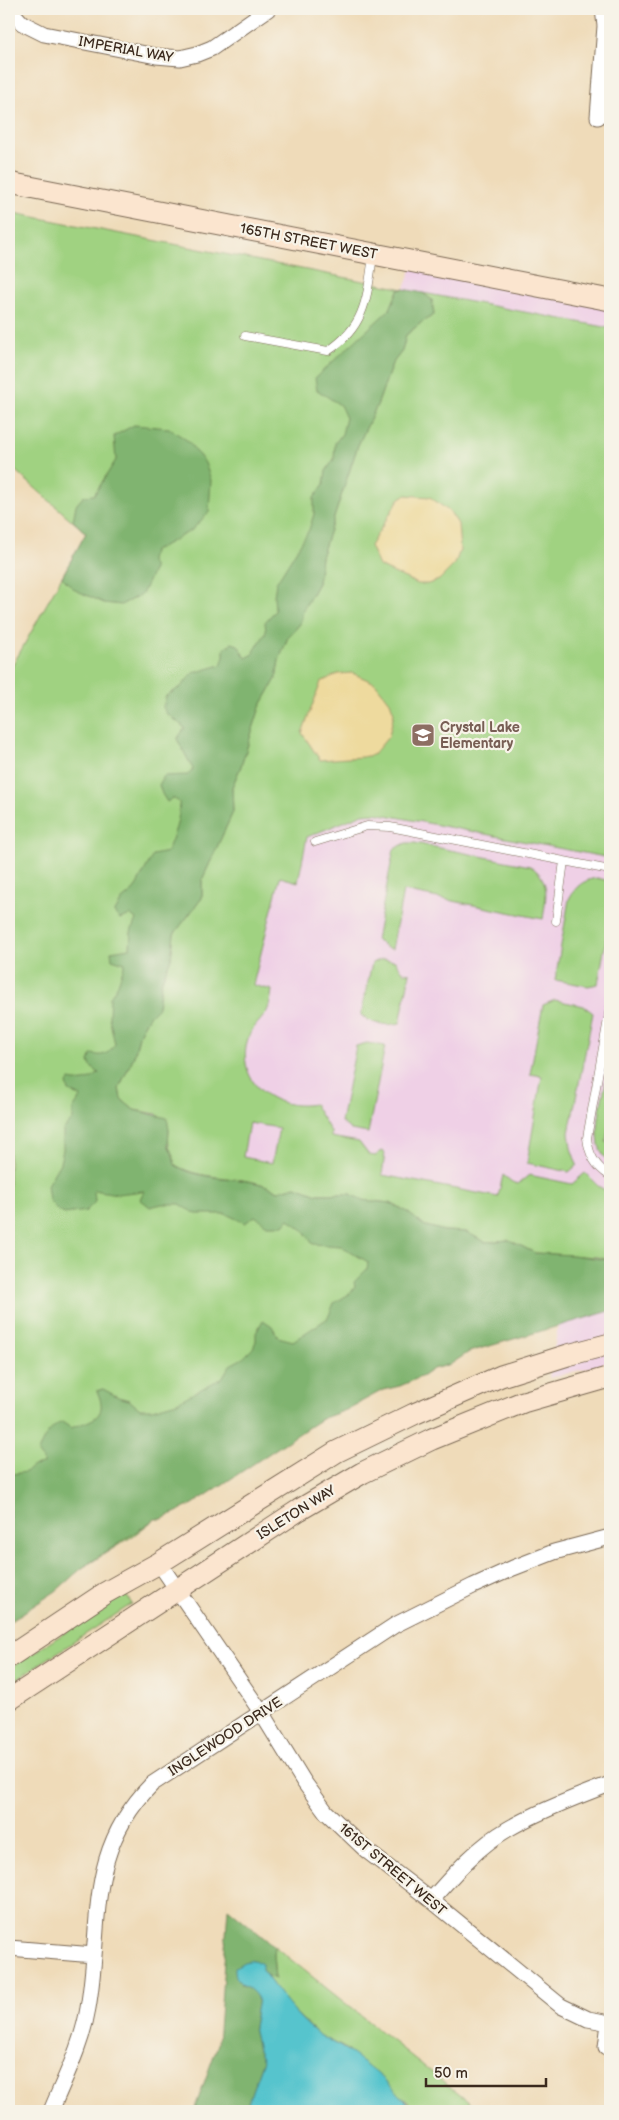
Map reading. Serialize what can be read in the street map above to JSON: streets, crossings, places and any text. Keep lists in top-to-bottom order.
{
  "streets": {
    "main road": ["165TH STREET WEST", "ISLETON WAY"],
    "street": ["IMPERIAL WAY", "INGLEWOOD DRIVE", "161ST STREET WEST"]
  },
  "crossings": [
    ["ISLETON WAY", "161ST STREET WEST"],
    ["INGLEWOOD DRIVE", "161ST STREET WEST"]
  ],
  "places": {
    "school or university": ["Crystal Lake Elementary"]
  },
  "scale_bar": "50 m"
}
